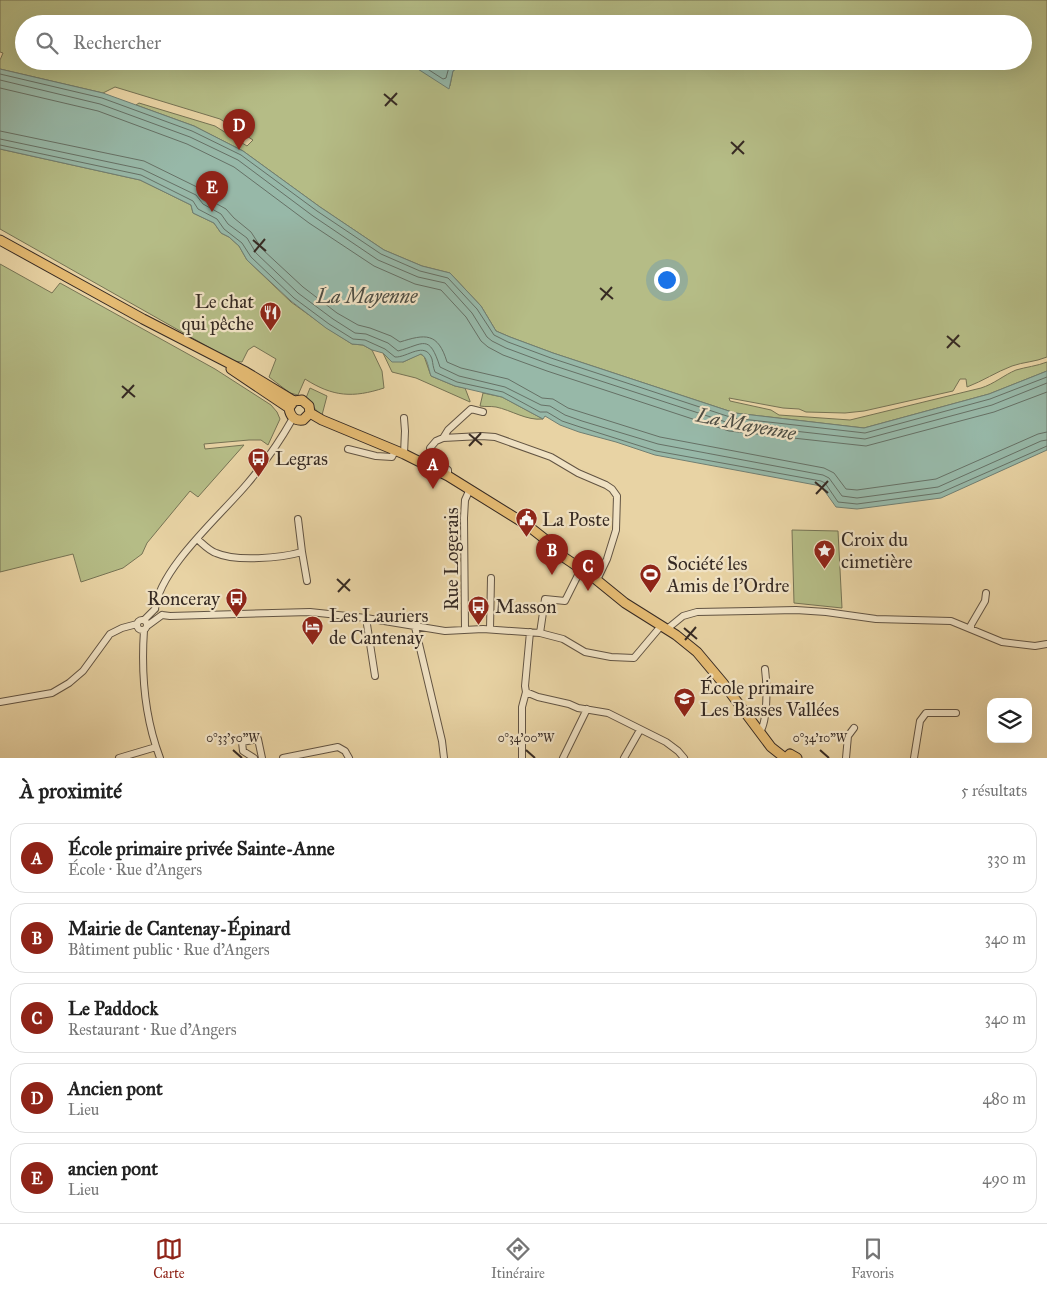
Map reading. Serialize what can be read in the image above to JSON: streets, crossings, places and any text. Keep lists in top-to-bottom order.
{
  "streets": {
    "street": ["Rue Logerais"]
  },
  "water": ["La Mayenne"],
  "places": {
    "restaurant": ["Le chat qui pêche"],
    "bus stop": ["Legras", "Ronceray", "Masson"],
    "public building": ["La Poste"],
    "place": ["Croix du cimetière"],
    "sports": ["Société les Amis de l'Ordre"],
    "hotel": ["Les Lauriers de Cantenay"],
    "school or university": ["École primaire Les Basses Vallées"]
  },
  "page": {
    "search": "Rechercher",
    "pins": [
      "D",
      "E",
      "A",
      "B",
      "C"
    ],
    "heading": ["À proximité", "5 résultats"],
    "list": [
      {
        "mark": "A",
        "name": "École primaire privée Sainte-Anne",
        "note": "École · Rue d'Angers",
        "value": "330 m"
      },
      {
        "mark": "B",
        "name": "Mairie de Cantenay-Épinard",
        "note": "Bâtiment public · Rue d'Angers",
        "value": "340 m"
      },
      {
        "mark": "C",
        "name": "Le Paddock",
        "note": "Restaurant · Rue d'Angers",
        "value": "340 m"
      },
      {
        "mark": "D",
        "name": "Ancien pont",
        "note": "Lieu",
        "value": "480 m"
      },
      {
        "mark": "E",
        "name": "ancien pont",
        "note": "Lieu",
        "value": "490 m"
      }
    ],
    "nav": ["Carte", "Itinéraire", "Favoris"]
  },
  "coordinates": ["0°33'50\"W", "0°34'00\"W", "0°34'10\"W"]
}
